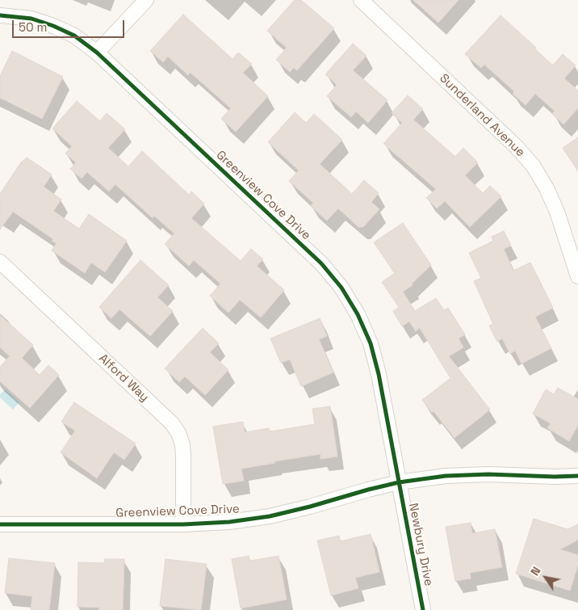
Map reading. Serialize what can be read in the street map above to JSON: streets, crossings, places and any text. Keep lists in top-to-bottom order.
{
  "streets": {
    "street": [
      "Sunderland Avenue",
      "Greenview Cove Drive",
      "Alford Way",
      "Newbury Drive"
    ]
  },
  "crossings": [
    ["Greenview Cove Drive", "Alford Way"],
    ["Greenview Cove Drive", "Newbury Drive"]
  ],
  "scale_bar": "50 m",
  "north": "top left"
}
